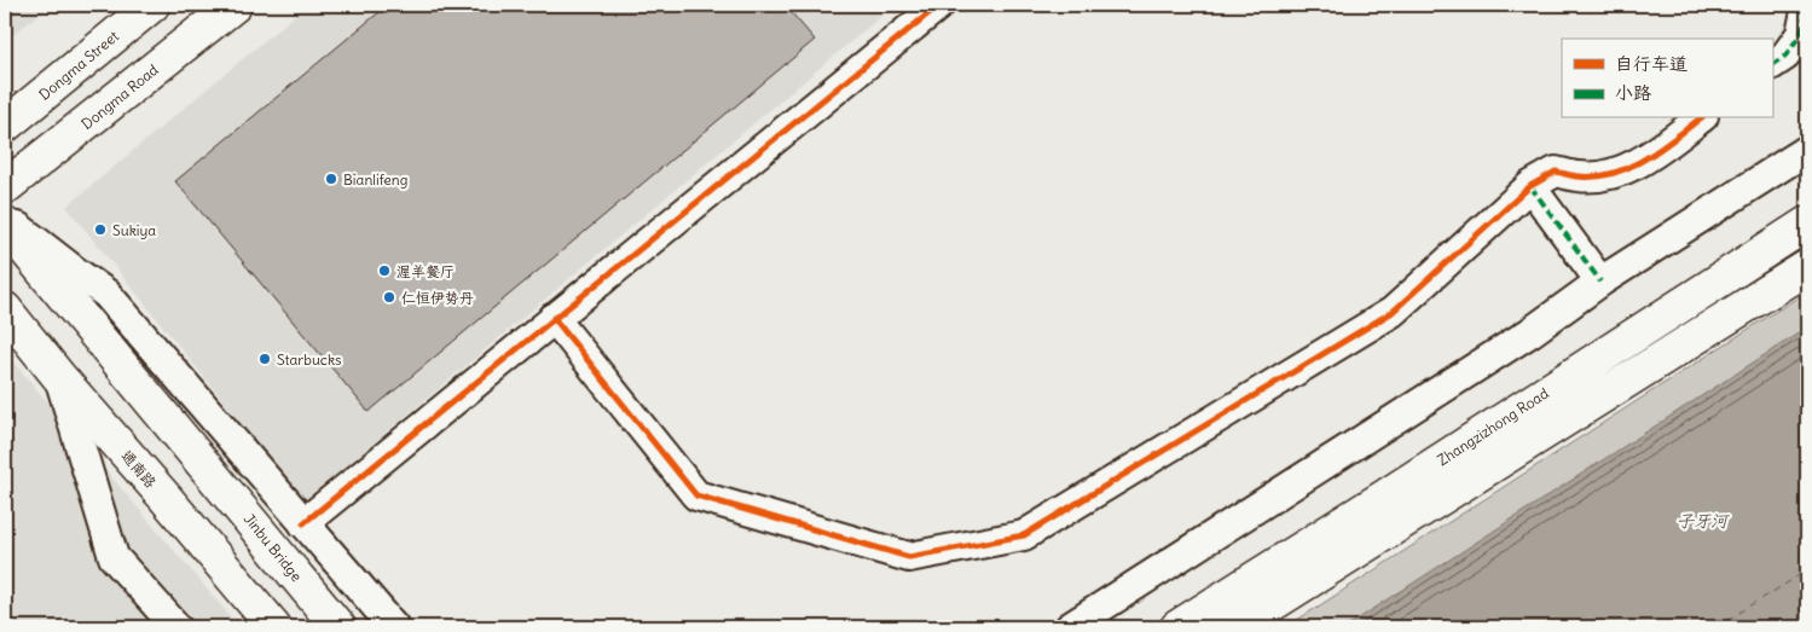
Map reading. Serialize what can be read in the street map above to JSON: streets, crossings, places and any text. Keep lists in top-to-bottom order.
{
  "streets": {
    "main road": [
      "Dongma Street",
      "Dongma Road",
      "Zhangzizhong Road",
      "通南路",
      "Jinbu Bridge"
    ]
  },
  "water": ["子牙河"],
  "places": [
    "Bianlifeng",
    "Sukiya",
    "渥羊餐厅",
    "仁恒伊势丹",
    "Starbucks"
  ],
  "legend": ["自行车道", "小路"]
}
